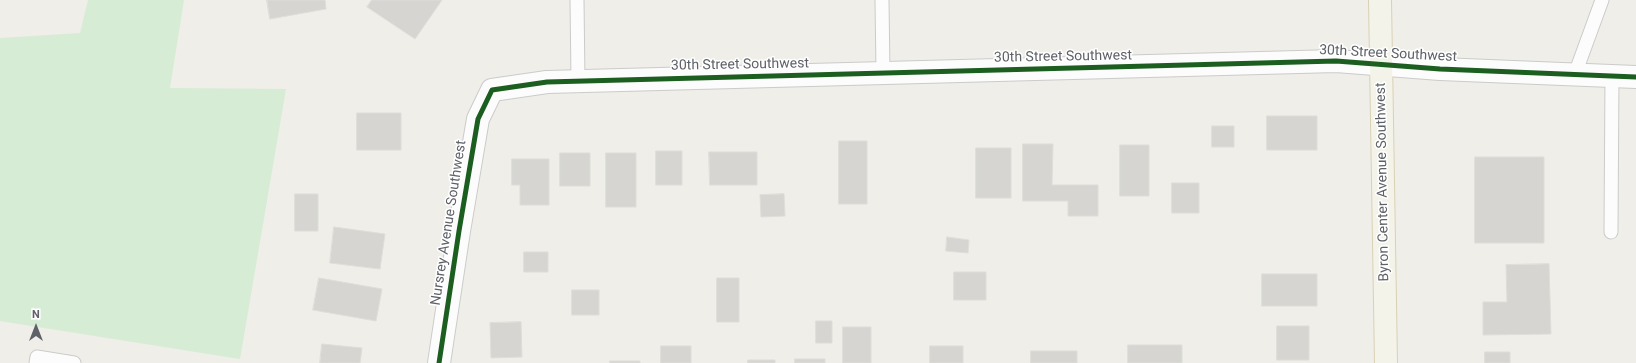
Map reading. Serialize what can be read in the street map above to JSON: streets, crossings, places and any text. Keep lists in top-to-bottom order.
{
  "streets": {
    "main road": ["Byron Center Avenue Southwest"],
    "street": ["30th Street Southwest", "Nursrey Avenue Southwest"]
  },
  "crossings": [
    ["30th Street Southwest", "Byron Center Avenue Southwest"],
    ["30th Street Southwest", "Nursrey Avenue Southwest"]
  ],
  "north": "top"
}
